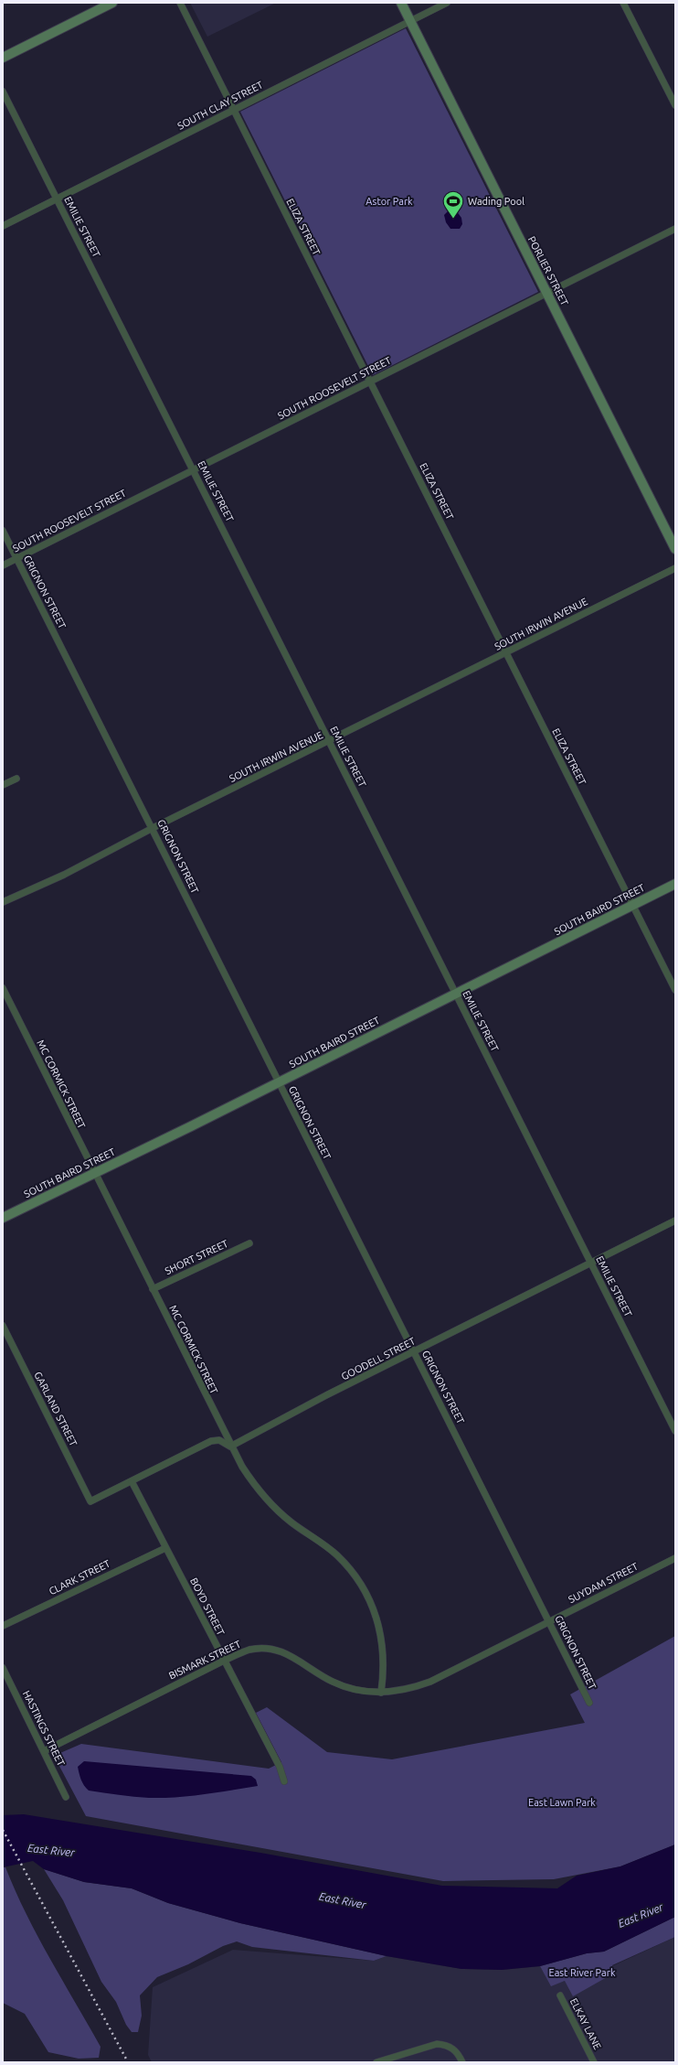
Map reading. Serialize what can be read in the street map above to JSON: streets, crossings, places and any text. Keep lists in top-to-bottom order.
{
  "streets": {
    "street": [
      "SOUTH CLAY STREET",
      "EMILIE STREET",
      "ELIZA STREET",
      "PORLIER STREET",
      "SOUTH ROOSEVELT STREET",
      "GRIGNON STREET",
      "SOUTH IRWIN AVENUE",
      "SOUTH BAIRD STREET",
      "MC CORMICK STREET",
      "SHORT STREET",
      "GOODELL STREET",
      "GARLAND STREET",
      "CLARK STREET",
      "SUYDAM STREET",
      "BOYD STREET",
      "BISMARK STREET",
      "HASTINGS STREET",
      "ELKAY LANE"
    ]
  },
  "crossings": [
    ["SOUTH CLAY STREET", "EMILIE STREET"],
    ["SOUTH CLAY STREET", "ELIZA STREET"],
    ["SOUTH CLAY STREET", "PORLIER STREET"],
    ["EMILIE STREET", "SOUTH ROOSEVELT STREET"],
    ["EMILIE STREET", "SOUTH IRWIN AVENUE"],
    ["EMILIE STREET", "SOUTH BAIRD STREET"],
    ["EMILIE STREET", "GOODELL STREET"],
    ["ELIZA STREET", "SOUTH ROOSEVELT STREET"],
    ["ELIZA STREET", "SOUTH IRWIN AVENUE"],
    ["ELIZA STREET", "SOUTH BAIRD STREET"],
    ["PORLIER STREET", "SOUTH ROOSEVELT STREET"],
    ["SOUTH ROOSEVELT STREET", "GRIGNON STREET"],
    ["GRIGNON STREET", "SOUTH IRWIN AVENUE"],
    ["GRIGNON STREET", "SOUTH BAIRD STREET"],
    ["GRIGNON STREET", "GOODELL STREET"],
    ["GRIGNON STREET", "SUYDAM STREET"],
    ["SOUTH BAIRD STREET", "MC CORMICK STREET"],
    ["MC CORMICK STREET", "SHORT STREET"],
    ["MC CORMICK STREET", "GOODELL STREET"],
    ["MC CORMICK STREET", "BISMARK STREET"],
    ["GARLAND STREET", "BOYD STREET"],
    ["CLARK STREET", "BOYD STREET"],
    ["SUYDAM STREET", "BISMARK STREET"],
    ["BOYD STREET", "BISMARK STREET"],
    ["BISMARK STREET", "HASTINGS STREET"]
  ],
  "water": ["East River"],
  "parks": ["Astor Park", "East Lawn Park", "East River Park"],
  "places": {
    "sports": ["Wading Pool"]
  }
}
